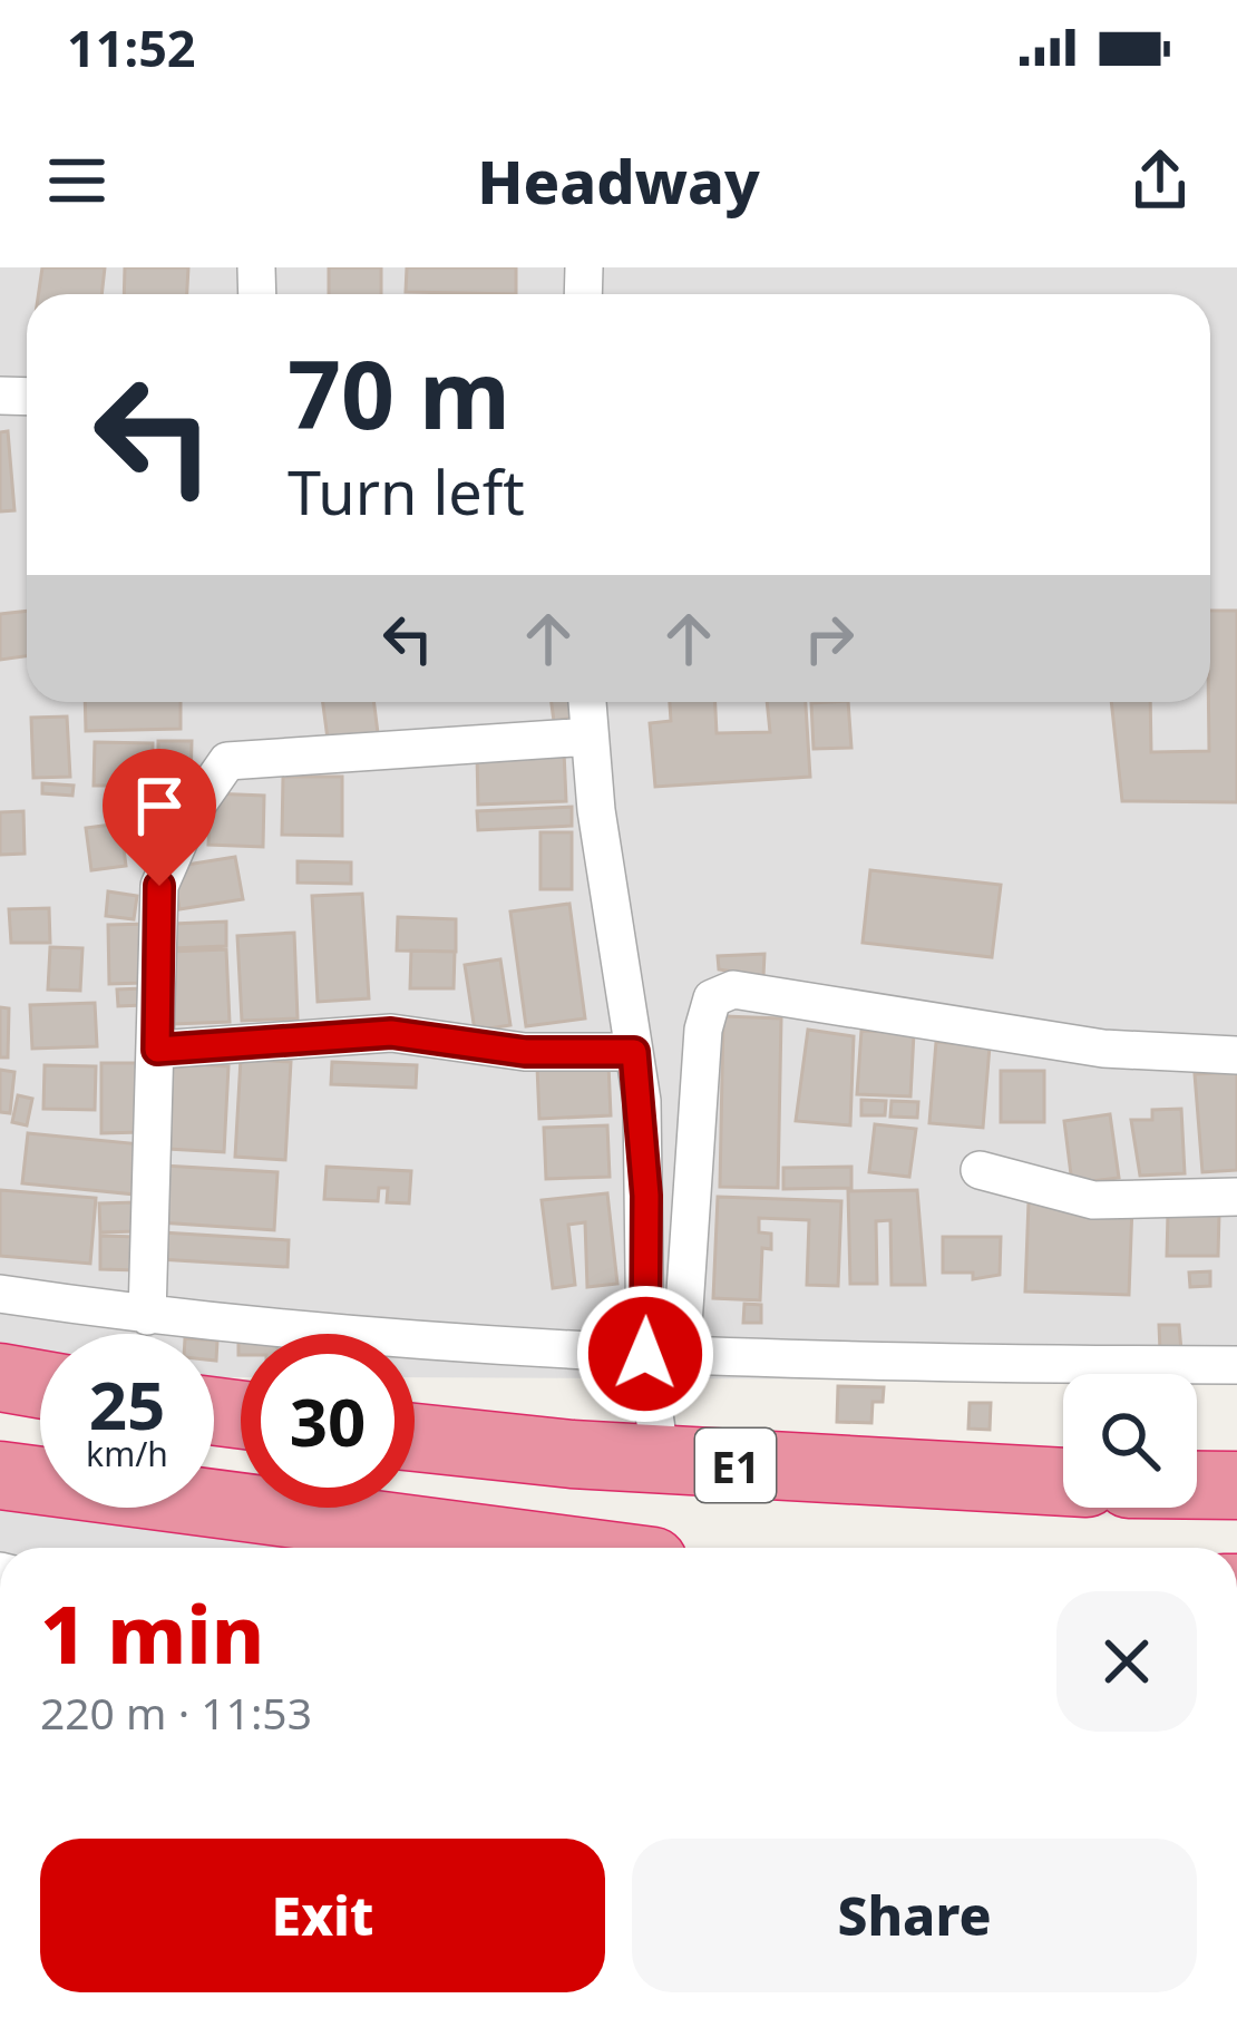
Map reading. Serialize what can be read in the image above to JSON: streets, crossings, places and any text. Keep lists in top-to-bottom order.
{
  "streets": {
    "highway": ["E1"]
  },
  "page": {
    "status": "11:52",
    "header": "Headway",
    "turn": ["70 m", "Turn left"],
    "speed": "25 km/h",
    "limit": "30",
    "heading": ["1 min", "220 m · 11:53"],
    "buttons": ["Exit", "Share"]
  }
}
